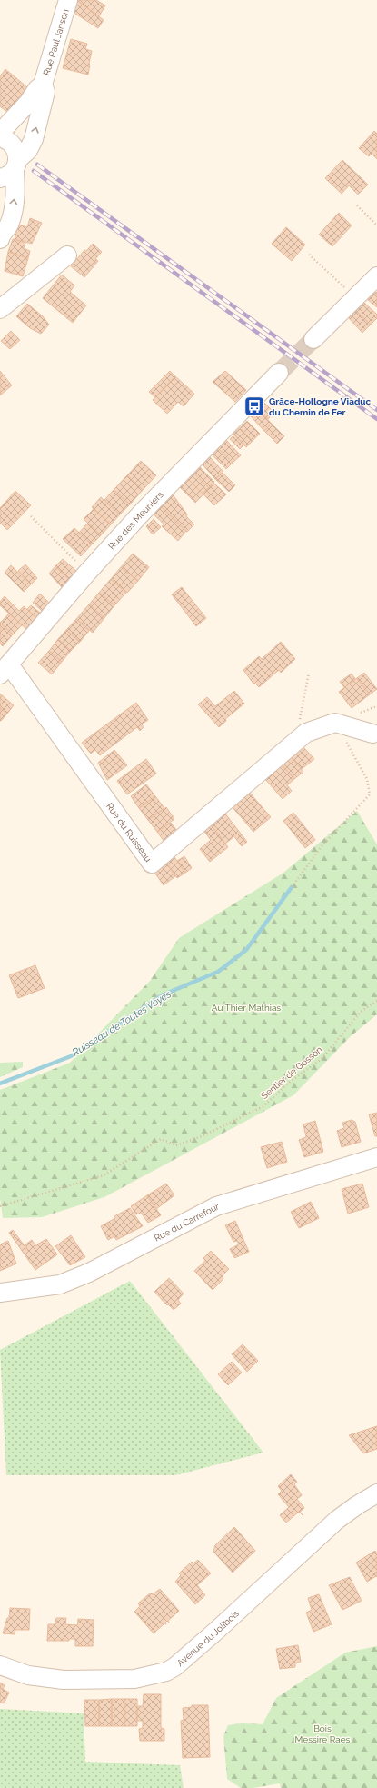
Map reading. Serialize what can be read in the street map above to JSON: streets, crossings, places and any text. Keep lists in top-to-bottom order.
{
  "streets": {
    "street": [
      "Rue Paul Janson",
      "Rue des Meuniers",
      "Rue du Ruisseau",
      "Rue du Carrefour",
      "Avenue du Jolibois"
    ],
    "path": ["Sentier de Gosson"]
  },
  "crossings": [
    ["Rue des Meuniers", "Rue du Ruisseau"]
  ],
  "water": ["Ruisseau de Toutes Voyes"],
  "parks": ["Au Thier Mathias", "Bois Messire Raes"],
  "places": {
    "bus stop": ["Grâce-Hollogne Viaduc du Chemin de Fer"]
  }
}
